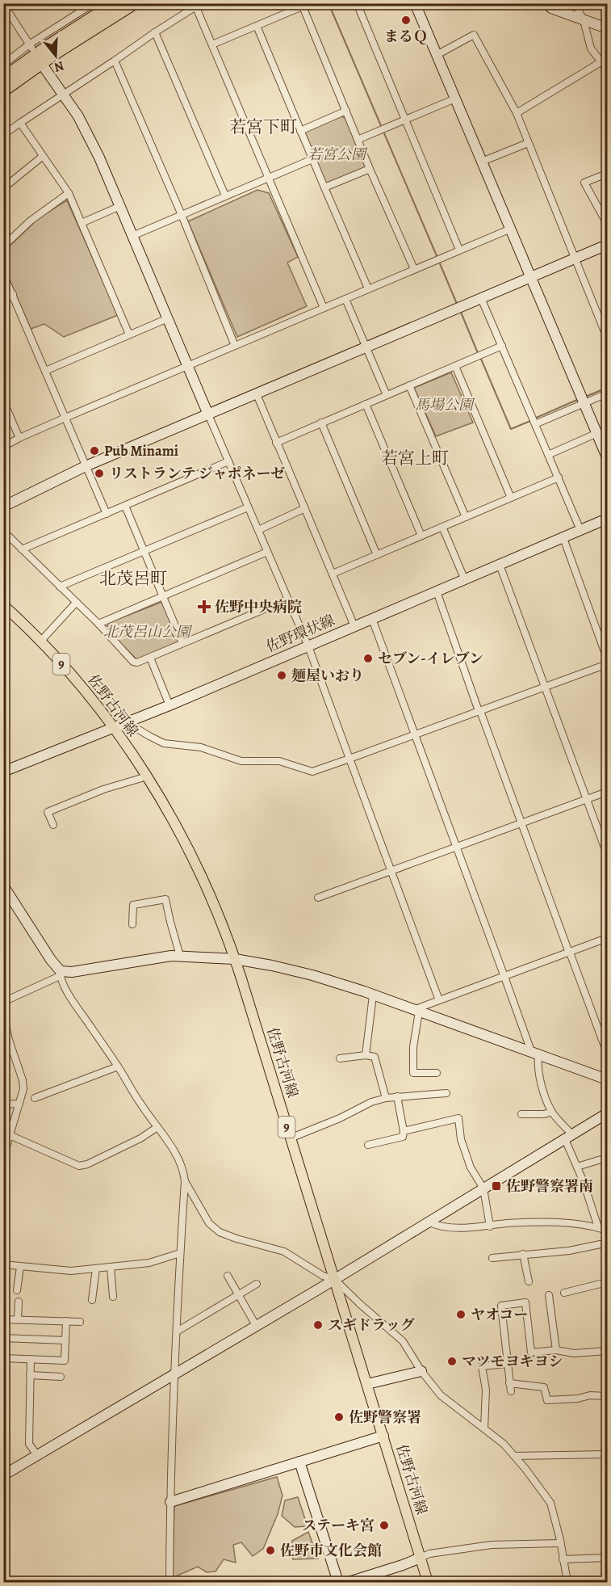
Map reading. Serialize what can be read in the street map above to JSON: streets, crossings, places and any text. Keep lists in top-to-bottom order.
{
  "streets": {
    "main road": ["9", "佐野古河線"],
    "street": ["佐野環状線"]
  },
  "crossings": [
    ["佐野環状線", "佐野古河線"]
  ],
  "districts": ["若宮下町", "若宮上町", "北茂呂町"],
  "parks": ["若宮公園", "馬場公園", "北茂呂山公園"],
  "places": {
    "other": [
      "まるＱ",
      "Pub Minami",
      "リストランテ ジャポネーゼ",
      "セブン-イレブン",
      "麺屋いおり",
      "ヤオコー",
      "スギドラッグ",
      "マツモヨキヨシ",
      "佐野警察署",
      "ステーキ宮",
      "佐野市文化会館"
    ],
    "health": ["佐野中央病院"],
    "transit": ["佐野警察署南"]
  },
  "north": "bottom"
}
